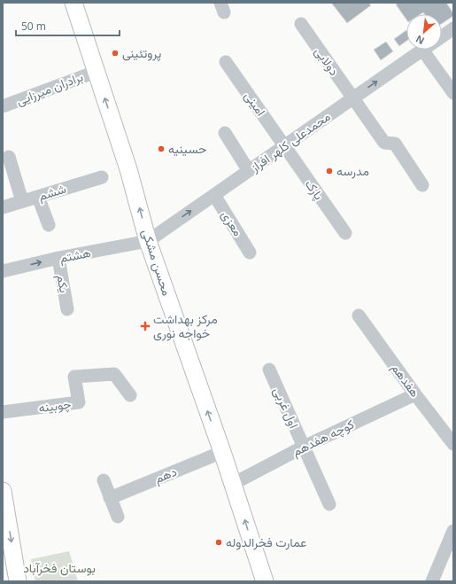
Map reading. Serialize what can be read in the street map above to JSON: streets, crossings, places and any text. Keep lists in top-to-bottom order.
{
  "streets": {
    "main road": ["محسن مشکی"],
    "street": [
      "دولابی",
      "برادران میرزایی",
      "امینی",
      "محمدعلی کلهر افراز",
      "پارک",
      "ششم",
      "معزی",
      "هشتم",
      "یکم",
      "هفدهم",
      "چوبینه",
      "اول غربی",
      "کوچه هفدهم",
      "دهم"
    ]
  },
  "crossings": [
    ["دولابی", "محمدعلی کلهر افراز"],
    ["برادران میرزایی", "محسن مشکی"],
    ["امینی", "محمدعلی کلهر افراز"],
    ["امینی", "پارک"],
    ["محمدعلی کلهر افراز", "پارک"],
    ["محمدعلی کلهر افراز", "معزی"],
    ["محمدعلی کلهر افراز", "هشتم"],
    ["محمدعلی کلهر افراز", "محسن مشکی"],
    ["هشتم", "محسن مشکی"],
    ["هشتم", "یکم"],
    ["محسن مشکی", "کوچه هفدهم"],
    ["محسن مشکی", "دهم"],
    ["هفدهم", "کوچه هفدهم"],
    ["اول غربی", "کوچه هفدهم"]
  ],
  "one_way": ["محمدعلی کلهر افراز", "هشتم", "محسن مشکی"],
  "parks": ["بوستان فخرآباد"],
  "places": {
    "other": [
      "پروتئینی",
      "حسینیه",
      "مدرسه",
      "عمارت فخرالدوله"
    ],
    "health": ["مرکز بهداشت خواجه نوری"]
  },
  "scale_bar": "50 m",
  "north": "bottom left"
}
